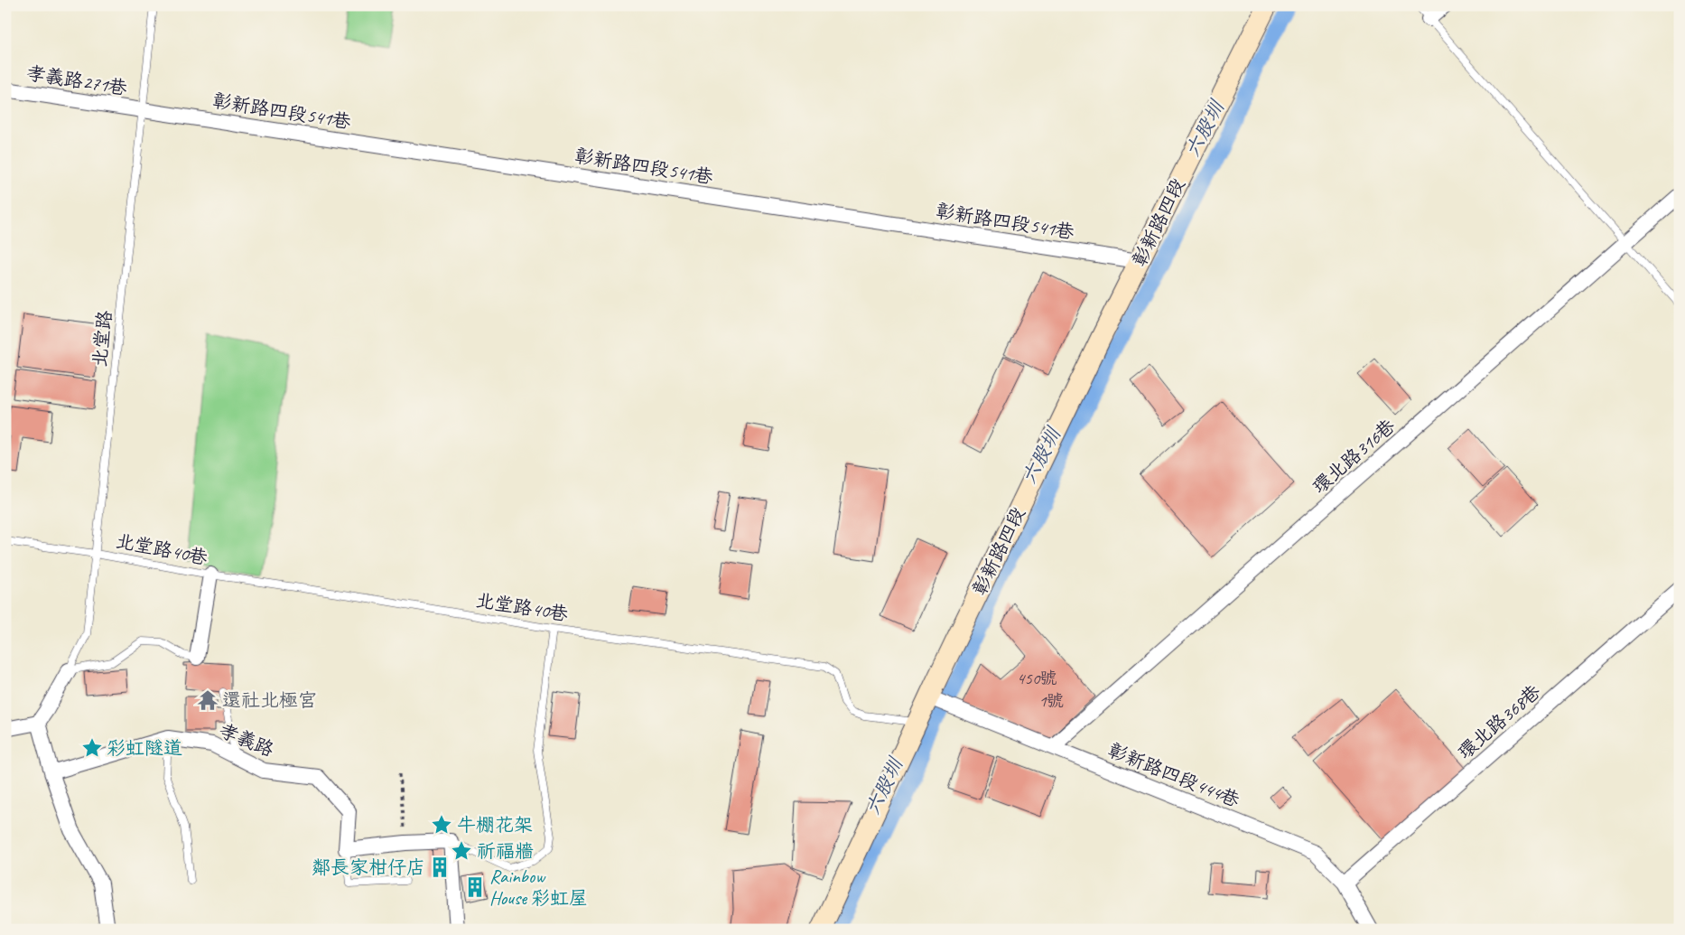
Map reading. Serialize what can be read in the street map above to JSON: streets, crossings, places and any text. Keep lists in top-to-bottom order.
{
  "streets": {
    "street": [
      "孝義路271巷",
      "彰新路四段541巷",
      "彰新路四段",
      "環北路316巷",
      "環北路368巷",
      "孝義路",
      "彰新路四段444巷"
    ],
    "lane": ["北堂路", "北堂路40巷"]
  },
  "crossings": [
    ["孝義路271巷", "彰新路四段541巷"],
    ["孝義路271巷", "北堂路"],
    ["彰新路四段541巷", "彰新路四段"],
    ["彰新路四段541巷", "北堂路"],
    ["彰新路四段", "北堂路40巷"],
    ["彰新路四段", "彰新路四段444巷"],
    ["北堂路", "北堂路40巷"],
    ["環北路316巷", "彰新路四段444巷"],
    ["環北路368巷", "彰新路四段444巷"]
  ],
  "water": ["六股圳"],
  "places": {
    "temple": ["還社北極宮"],
    "place": ["彩虹隧道", "牛棚花架", "祈福牆"],
    "building": ["鄰長家柑仔店", "Rainbow House 彩虹屋"]
  },
  "house_numbers": ["450號", "1號"]
}
